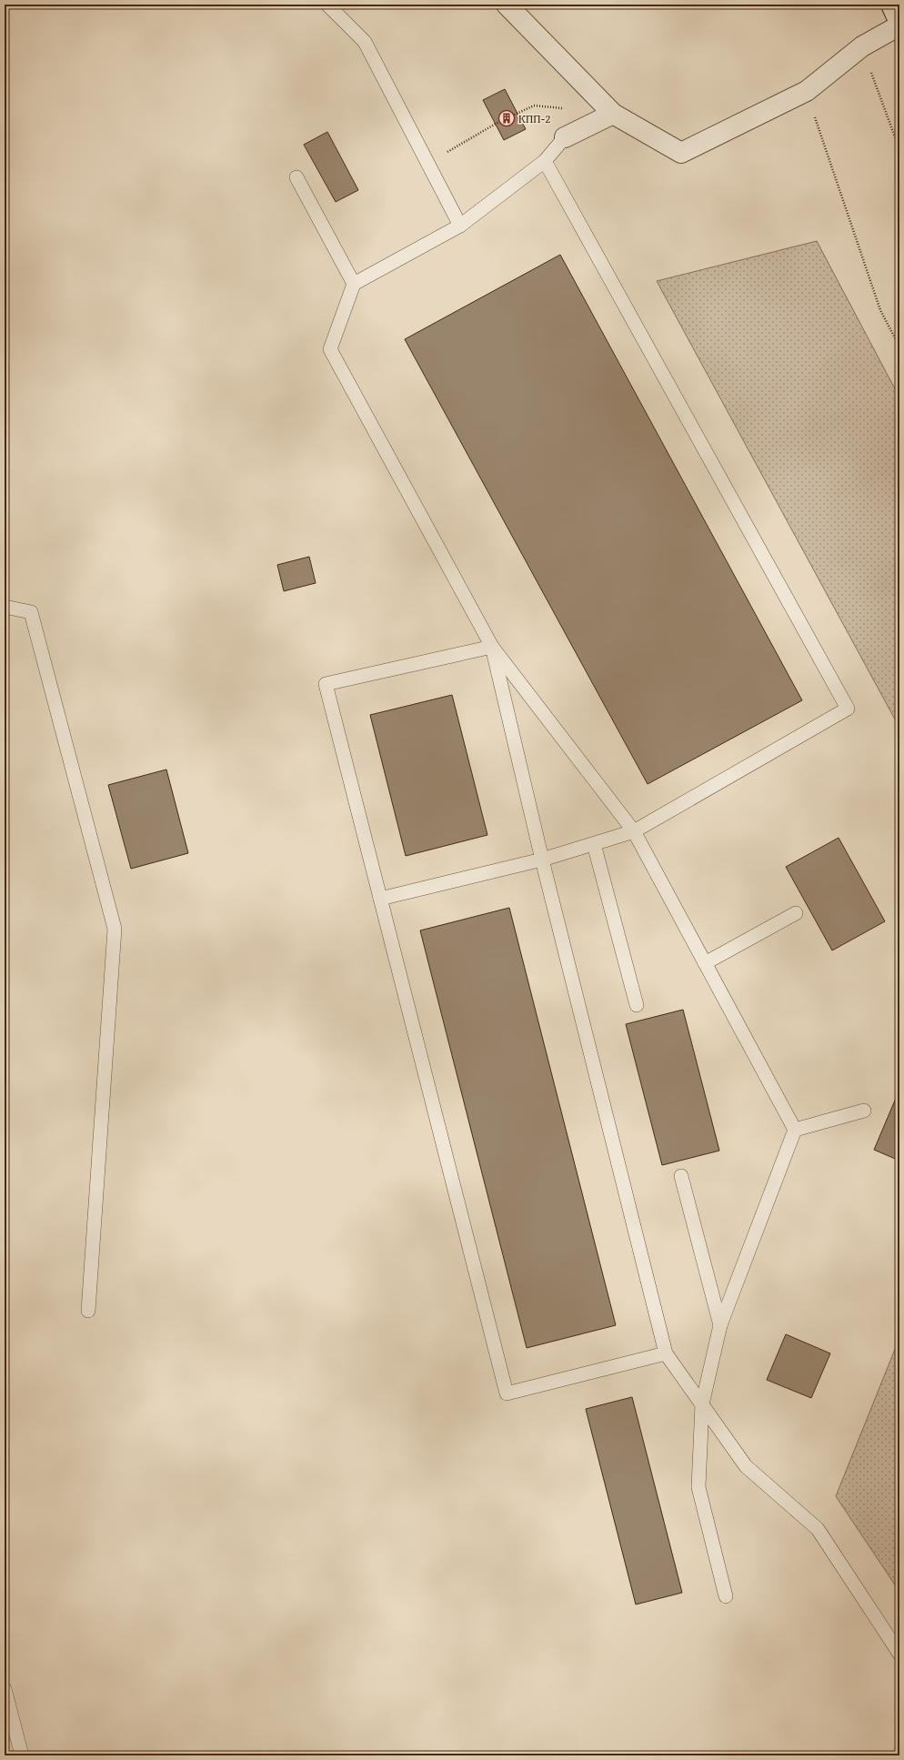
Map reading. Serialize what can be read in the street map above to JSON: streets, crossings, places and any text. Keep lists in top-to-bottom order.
{
  "places": {
    "building": ["КПП-2"]
  }
}
